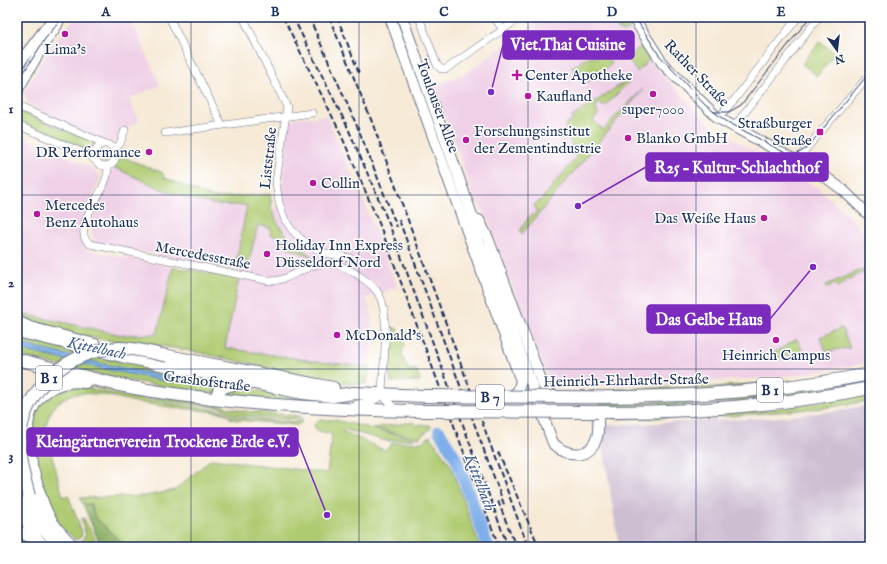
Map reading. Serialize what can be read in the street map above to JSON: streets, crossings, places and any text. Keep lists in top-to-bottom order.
{
  "streets": {
    "main road": [
      "Rather Straße",
      "Toulouser Allee",
      "B 1",
      "Heinrich-Ehrhardt-Straße",
      "Grashofstraße",
      "B 7"
    ],
    "street": ["Liststraße", "Mercedesstraße"]
  },
  "crossings": [
    ["Mercedesstraße", "Heinrich-Ehrhardt-Straße"],
    ["Mercedesstraße", "Grashofstraße"],
    ["B 1", "Grashofstraße"],
    ["Heinrich-Ehrhardt-Straße", "Grashofstraße"]
  ],
  "water": ["Kittelbach"],
  "places": {
    "other": [
      "Lima's",
      "Viet.Thai Cuisine",
      "super7000",
      "Kaufland",
      "Blanko GmbH",
      "Forschungsinstitut der Zementindustrie",
      "DR Performance",
      "Collin",
      "R25 – Kultur‐Schlachthof",
      "Mercedes Benz Autohaus",
      "Das Weiße Haus",
      "Holiday Inn Express Düsseldorf Nord",
      "Das Gelbe Haus",
      "McDonald's",
      "Heinrich Campus",
      "Kleingärtnerverein Trockene Erde e.V."
    ],
    "health": ["Center Apotheke"],
    "transit": ["Straßburger Straße"]
  },
  "north": "bottom",
  "grid": {
    "columns": [
      "A",
      "B",
      "C",
      "D",
      "E"
    ],
    "rows": ["1", "2", "3"]
  }
}
